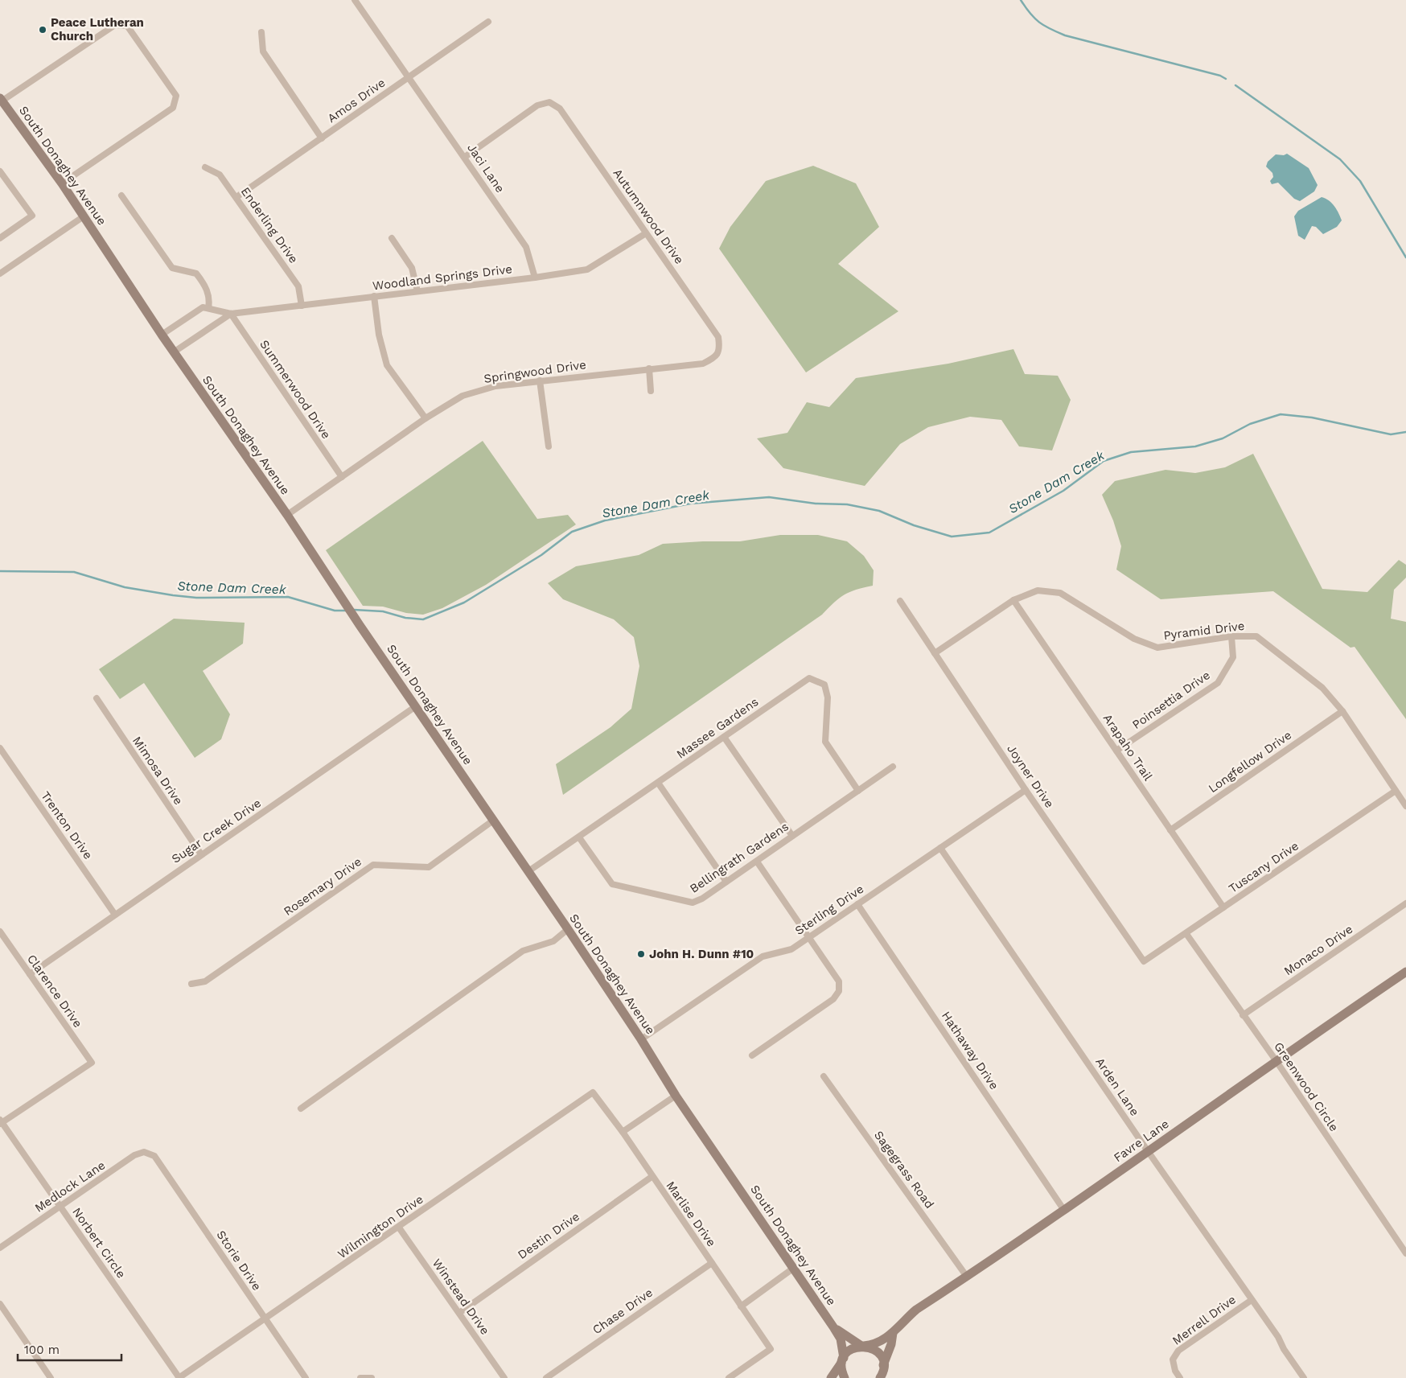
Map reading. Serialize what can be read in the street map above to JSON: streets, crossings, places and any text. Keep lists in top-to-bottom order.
{
  "streets": {
    "street": [
      "Amos Drive",
      "South Donaghey Avenue",
      "Jaci Lane",
      "Autumnwood Drive",
      "Enderling Drive",
      "Woodland Springs Drive",
      "Springwood Drive",
      "Summerwood Drive",
      "Pyramid Drive",
      "Poinsettia Drive",
      "Massee Gardens",
      "Arapaho Trail",
      "Longfellow Drive",
      "Mimosa Drive",
      "Joyner Drive",
      "Trenton Drive",
      "Sugar Creek Drive",
      "Bellingrath Gardens",
      "Tuscany Drive",
      "Rosemary Drive",
      "Sterling Drive",
      "Monaco Drive",
      "Clarence Drive",
      "Hathaway Drive",
      "Arden Lane",
      "Greenwood Circle",
      "Favre Lane",
      "Sagegrass Road",
      "Medlock Lane",
      "Marlise Drive",
      "Wilmington Drive",
      "Destin Drive",
      "Norbert Circle",
      "Storie Drive",
      "Winstead Drive",
      "Chase Drive",
      "Merrell Drive"
    ]
  },
  "crossings": [
    ["Amos Drive", "Jaci Lane"],
    ["Amos Drive", "Enderling Drive"],
    ["South Donaghey Avenue", "Woodland Springs Drive"],
    ["South Donaghey Avenue", "Springwood Drive"],
    ["South Donaghey Avenue", "Massee Gardens"],
    ["South Donaghey Avenue", "Sugar Creek Drive"],
    ["South Donaghey Avenue", "Rosemary Drive"],
    ["South Donaghey Avenue", "Sterling Drive"],
    ["South Donaghey Avenue", "Favre Lane"],
    ["Jaci Lane", "Autumnwood Drive"],
    ["Jaci Lane", "Woodland Springs Drive"],
    ["Autumnwood Drive", "Woodland Springs Drive"],
    ["Autumnwood Drive", "Springwood Drive"],
    ["Enderling Drive", "Woodland Springs Drive"],
    ["Woodland Springs Drive", "Summerwood Drive"],
    ["Springwood Drive", "Summerwood Drive"],
    ["Pyramid Drive", "Poinsettia Drive"],
    ["Pyramid Drive", "Arapaho Trail"],
    ["Pyramid Drive", "Longfellow Drive"],
    ["Pyramid Drive", "Joyner Drive"],
    ["Pyramid Drive", "Tuscany Drive"],
    ["Poinsettia Drive", "Arapaho Trail"],
    ["Massee Gardens", "Bellingrath Gardens"],
    ["Arapaho Trail", "Longfellow Drive"],
    ["Arapaho Trail", "Tuscany Drive"],
    ["Mimosa Drive", "Sugar Creek Drive"],
    ["Joyner Drive", "Tuscany Drive"],
    ["Joyner Drive", "Sterling Drive"],
    ["Trenton Drive", "Sugar Creek Drive"],
    ["Sugar Creek Drive", "Clarence Drive"],
    ["Tuscany Drive", "Greenwood Circle"],
    ["Sterling Drive", "Hathaway Drive"],
    ["Sterling Drive", "Arden Lane"],
    ["Monaco Drive", "Greenwood Circle"],
    ["Clarence Drive", "Norbert Circle"],
    ["Hathaway Drive", "Favre Lane"],
    ["Arden Lane", "Favre Lane"],
    ["Arden Lane", "Merrell Drive"],
    ["Greenwood Circle", "Favre Lane"],
    ["Favre Lane", "Sagegrass Road"],
    ["Medlock Lane", "Norbert Circle"],
    ["Medlock Lane", "Storie Drive"],
    ["Marlise Drive", "Wilmington Drive"],
    ["Marlise Drive", "Destin Drive"],
    ["Marlise Drive", "Chase Drive"],
    ["Wilmington Drive", "Norbert Circle"],
    ["Wilmington Drive", "Storie Drive"],
    ["Wilmington Drive", "Winstead Drive"],
    ["Destin Drive", "Winstead Drive"]
  ],
  "water": ["Stone Dam Creek"],
  "places": ["Peace Lutheran Church", "John H. Dunn #10"],
  "scale_bar": "100 m"
}
